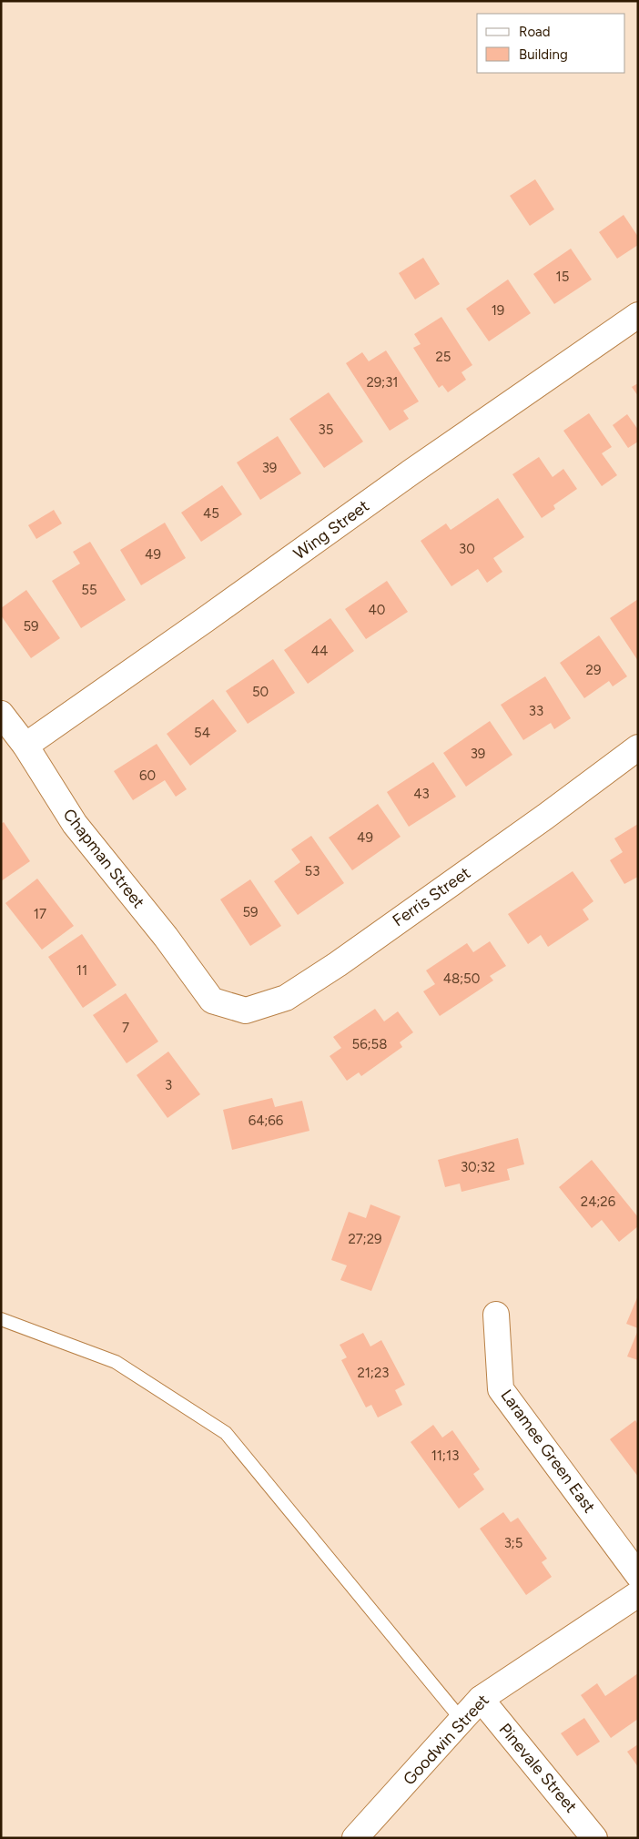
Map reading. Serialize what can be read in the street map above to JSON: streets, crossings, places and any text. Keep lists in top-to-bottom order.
{
  "streets": {
    "street": [
      "Wing Street",
      "Chapman Street",
      "Ferris Street",
      "Laramee Green East",
      "Goodwin Street",
      "Pinevale Street"
    ]
  },
  "crossings": [
    ["Wing Street", "Chapman Street"],
    ["Chapman Street", "Ferris Street"],
    ["Goodwin Street", "Pinevale Street"]
  ],
  "house_numbers": [
    "15",
    "19",
    "25",
    "29;31",
    "35",
    "39",
    "45",
    "30",
    "49",
    "55",
    "40",
    "59",
    "44",
    "29",
    "50",
    "33",
    "54",
    "39",
    "60",
    "43",
    "49",
    "53",
    "59",
    "17",
    "11",
    "48;50",
    "7",
    "56;58",
    "3",
    "64;66",
    "30;32",
    "24;26",
    "27;29",
    "21;23",
    "11;13",
    "3;5"
  ],
  "legend": ["Road", "Building"]
}
